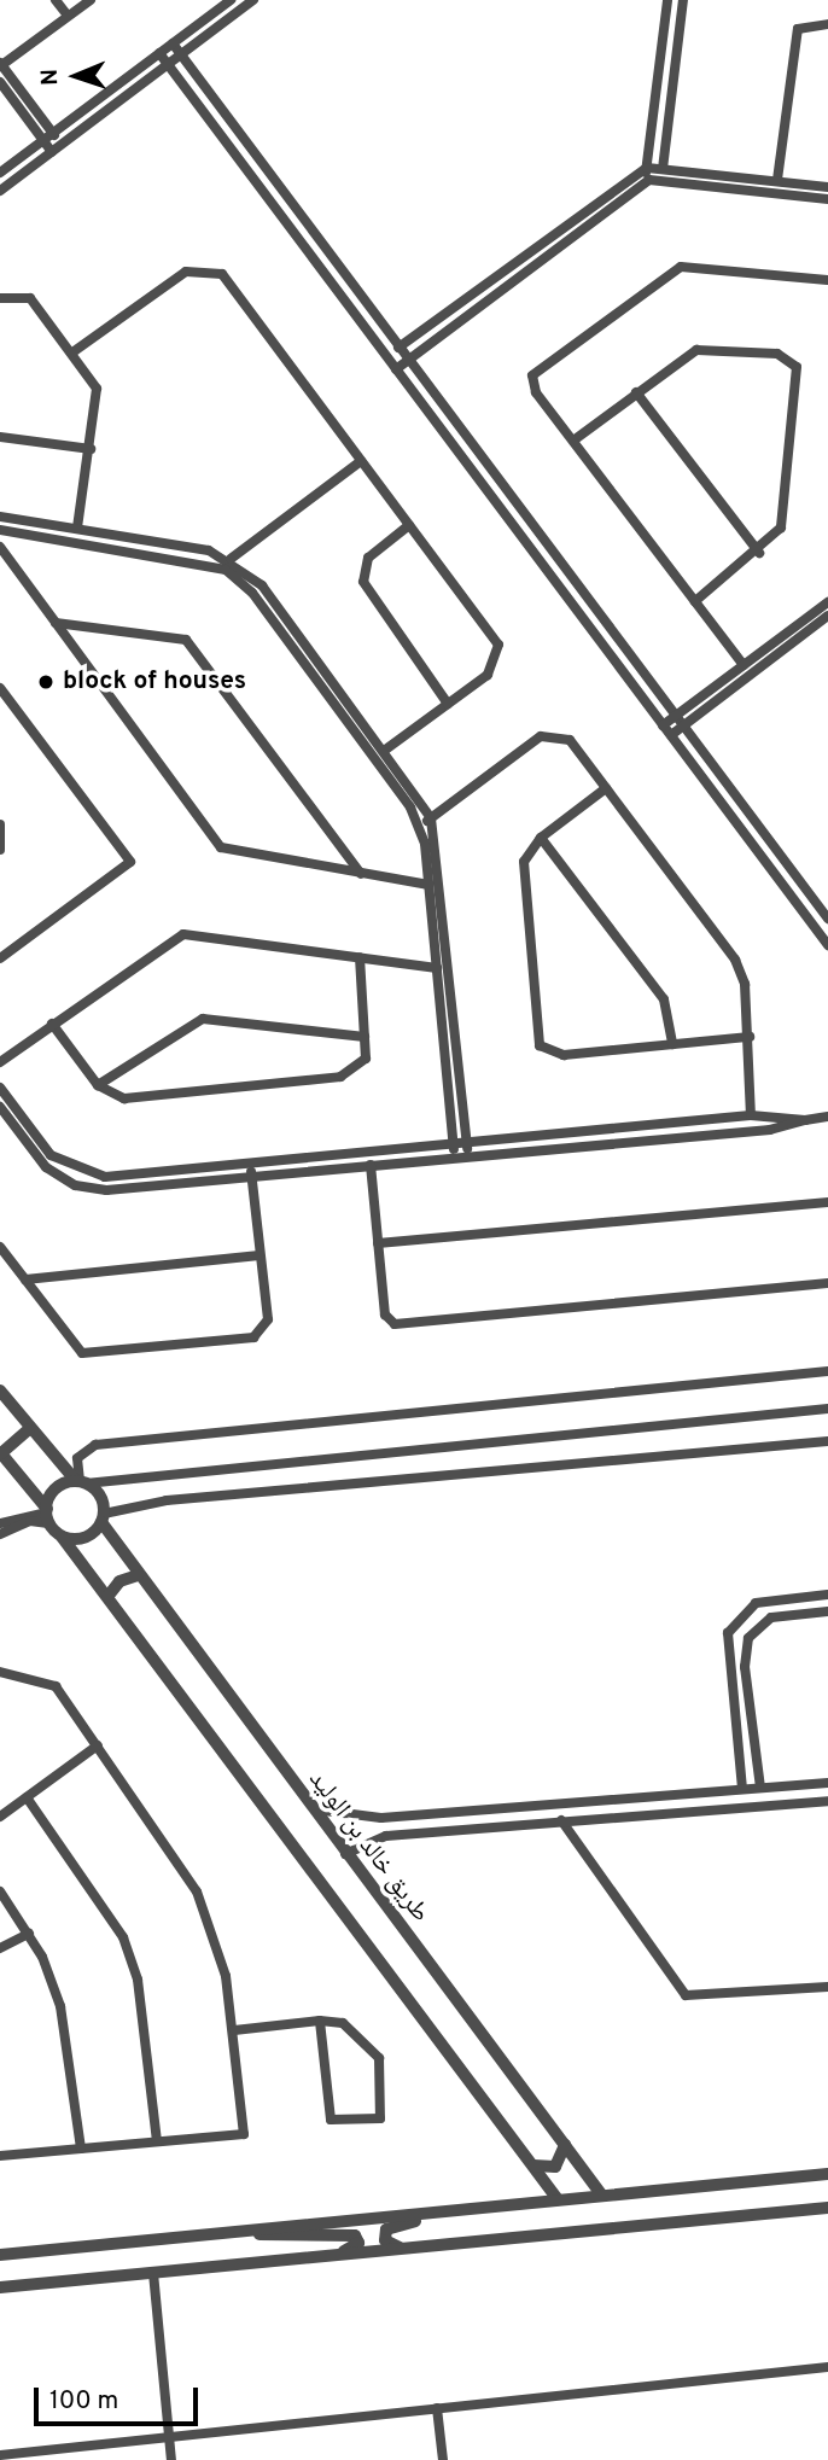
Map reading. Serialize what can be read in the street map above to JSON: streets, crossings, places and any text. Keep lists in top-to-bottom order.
{
  "streets": {
    "street": ["طريق خالد بن الوليد"]
  },
  "places": ["block of houses"],
  "scale_bar": "100 m",
  "north": "left"
}
